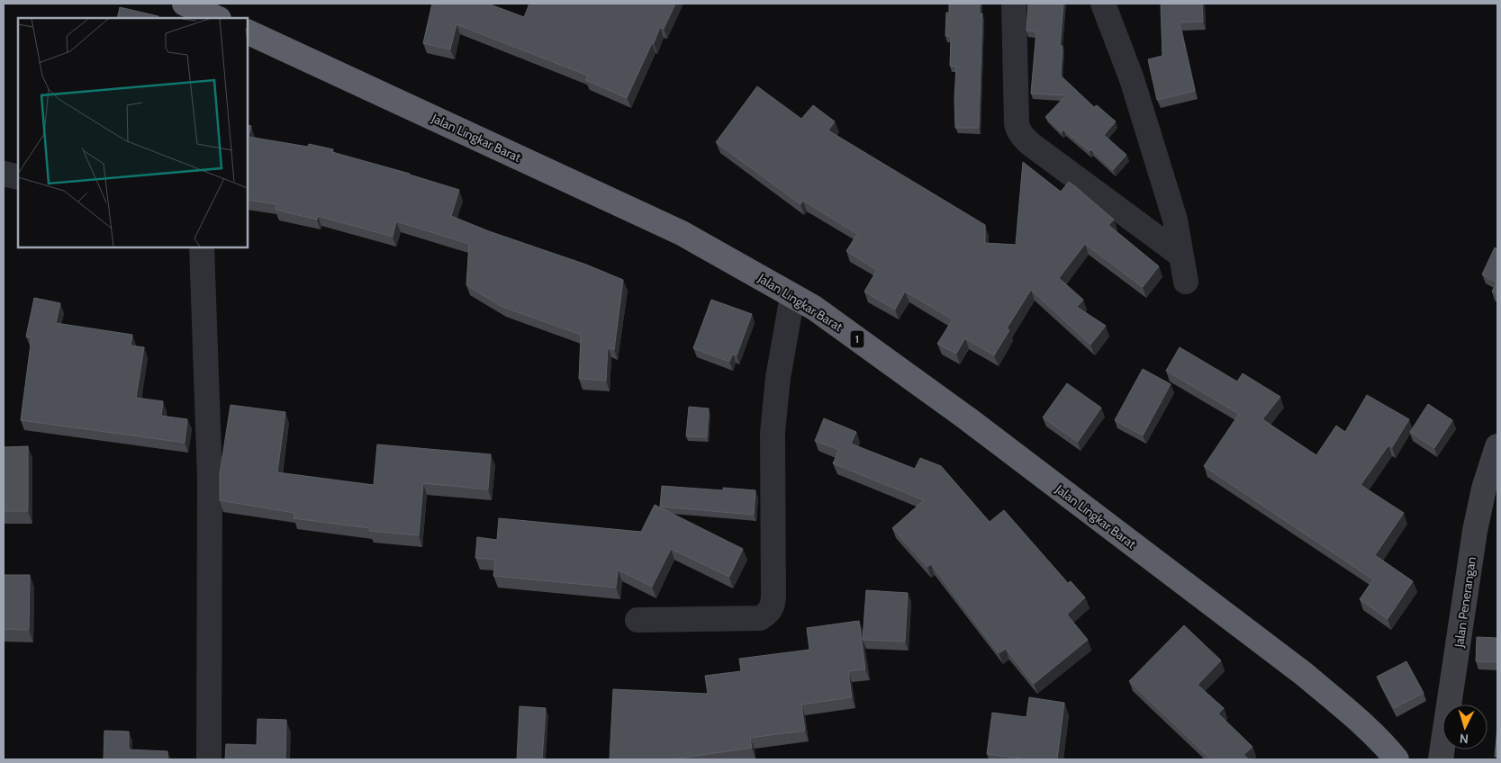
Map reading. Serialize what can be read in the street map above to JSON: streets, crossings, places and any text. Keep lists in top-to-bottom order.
{
  "streets": {
    "highway": ["Jalan Lingkar Barat", "1"],
    "street": ["Jalan Penerangan"]
  },
  "north": "bottom"
}
